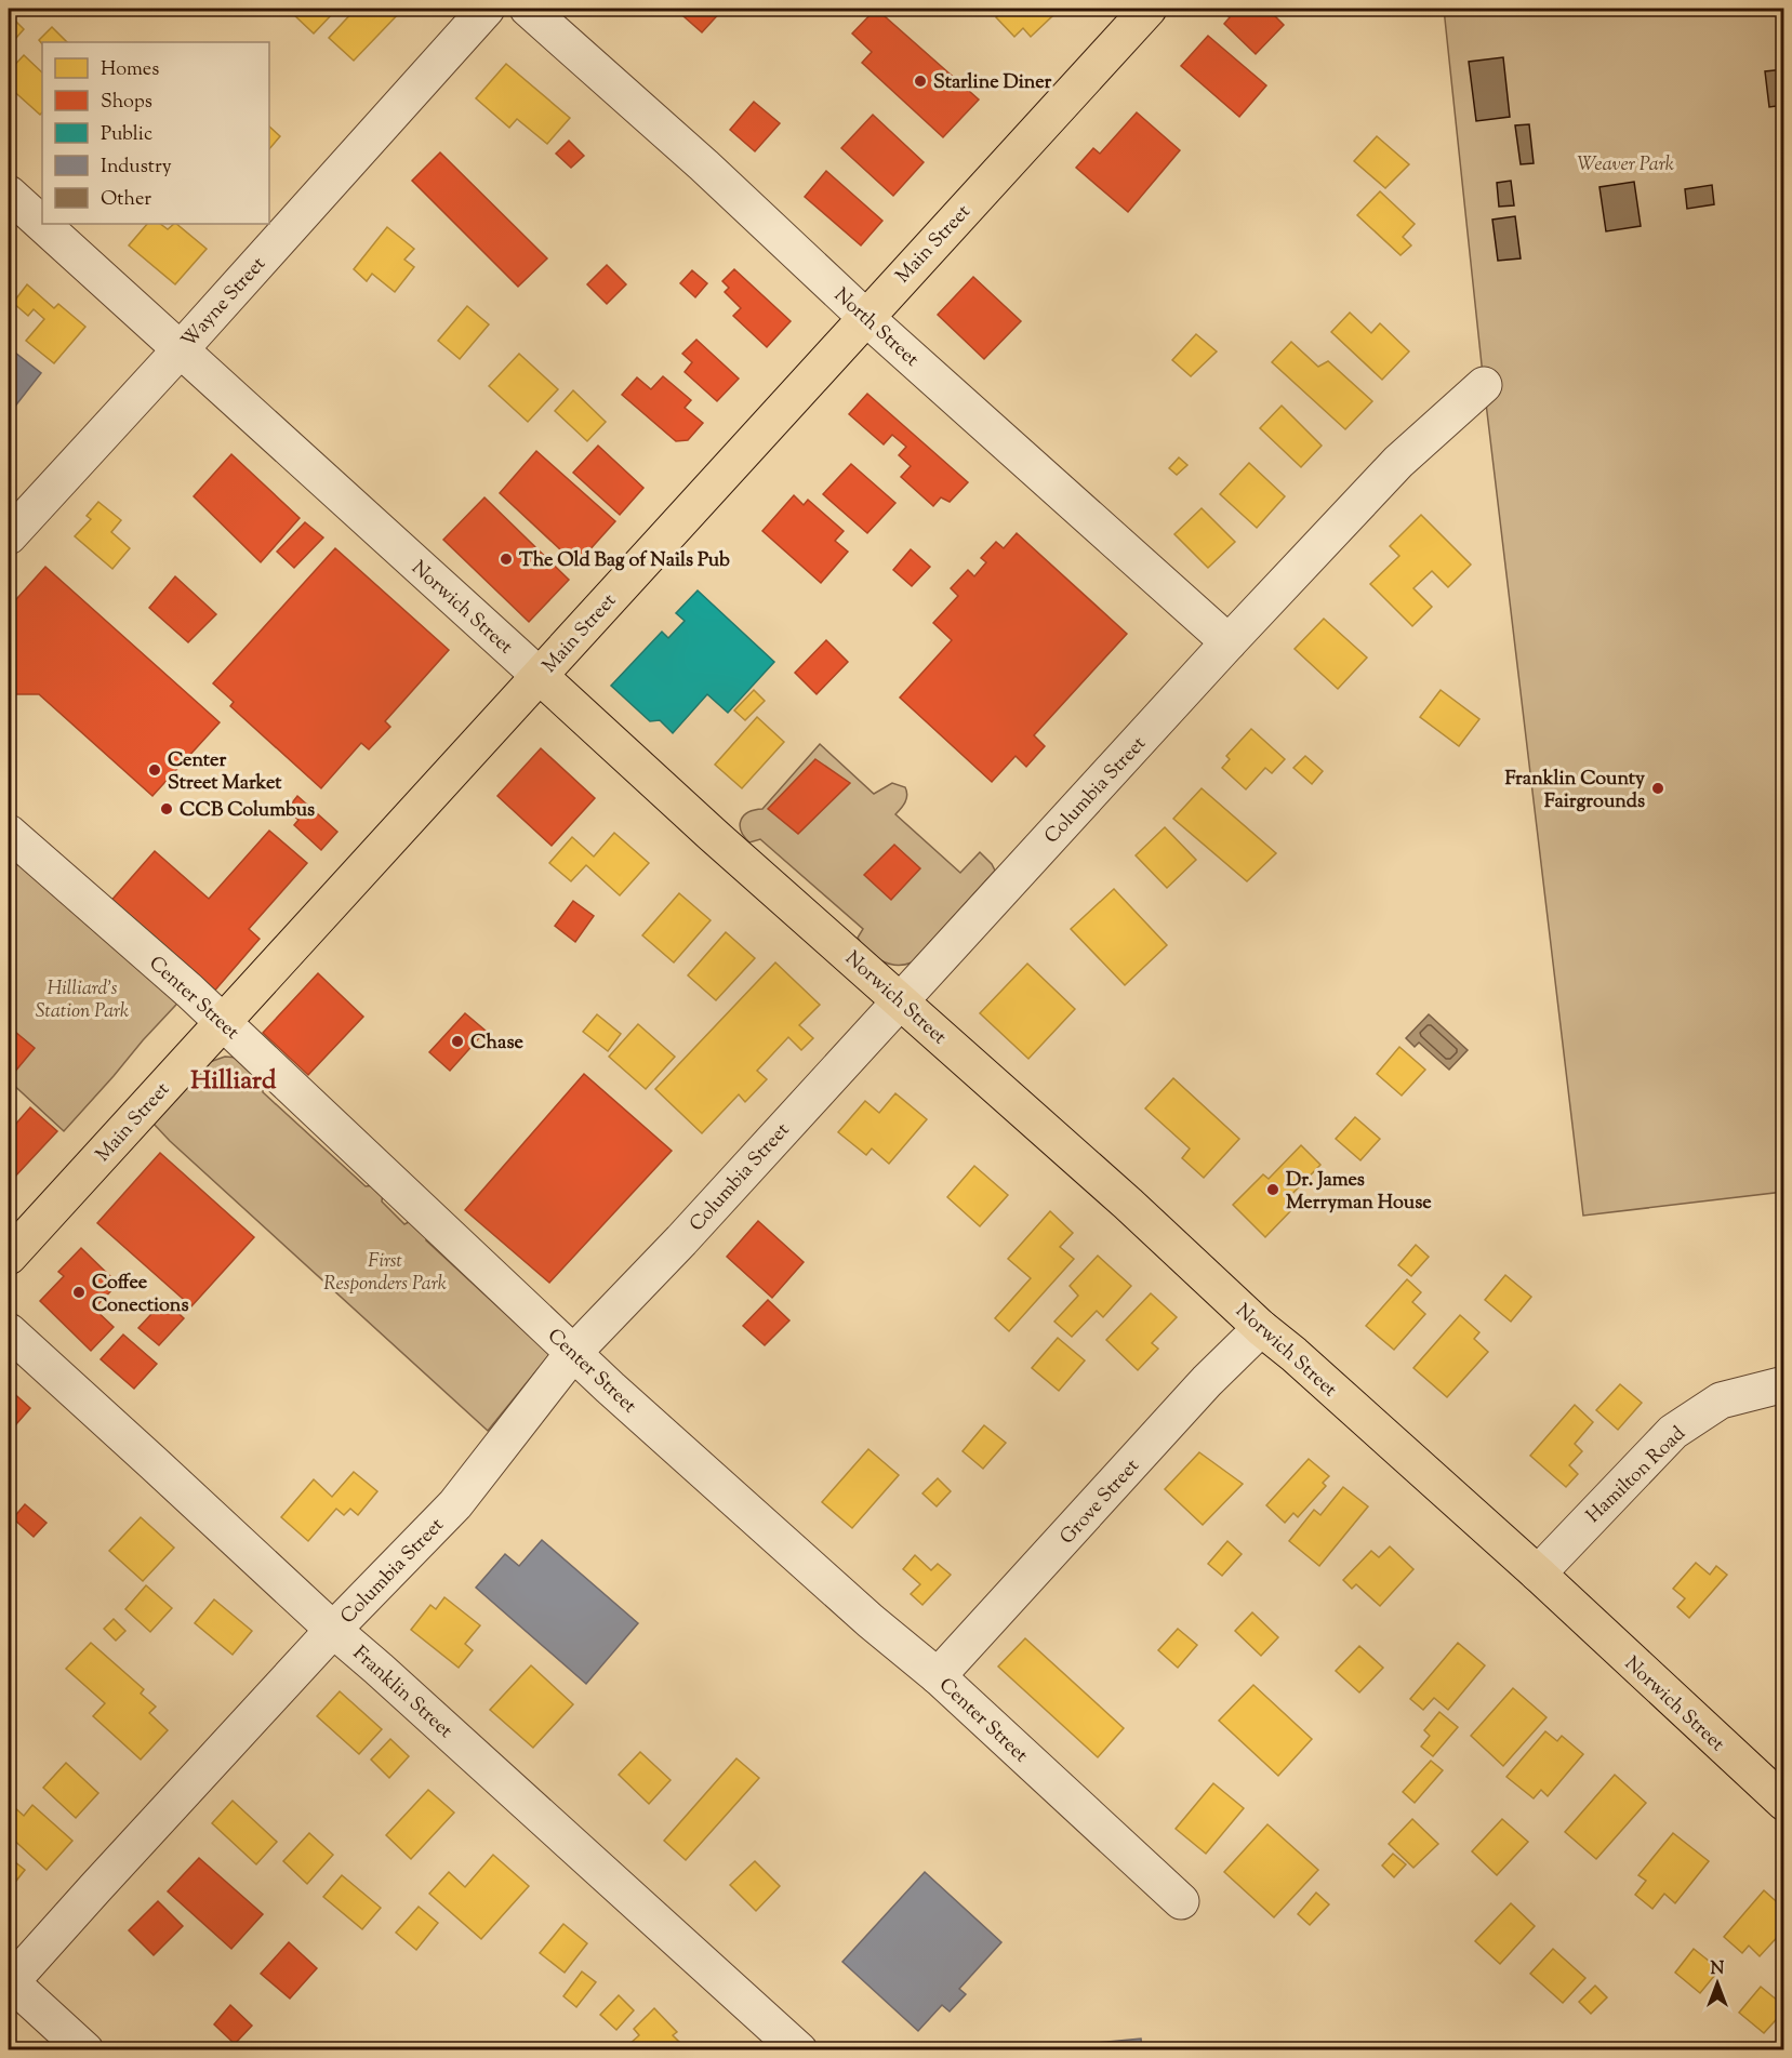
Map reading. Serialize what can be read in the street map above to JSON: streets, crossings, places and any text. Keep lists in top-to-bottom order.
{
  "streets": {
    "main road": ["Main Street", "Norwich Street"],
    "street": [
      "Wayne Street",
      "North Street",
      "Columbia Street",
      "Center Street",
      "Hamilton Road",
      "Grove Street",
      "Franklin Street"
    ]
  },
  "crossings": [
    ["Main Street", "North Street"],
    ["Main Street", "Norwich Street"],
    ["Main Street", "Center Street"],
    ["Wayne Street", "Norwich Street"],
    ["North Street", "Columbia Street"],
    ["Norwich Street", "Columbia Street"],
    ["Norwich Street", "Hamilton Road"],
    ["Norwich Street", "Grove Street"],
    ["Columbia Street", "Center Street"],
    ["Columbia Street", "Franklin Street"],
    ["Center Street", "Grove Street"]
  ],
  "districts": ["Hilliard"],
  "parks": ["Weaver Park", "Hilliard's Station Park", "First Responders Park"],
  "places": [
    "Starline Diner",
    "The Old Bag of Nails Pub",
    "Center Street Market",
    "Franklin County Fairgrounds",
    "CCB Columbus",
    "Chase",
    "Dr. James Merryman House",
    "Coffee Conections"
  ],
  "legend": [
    "Homes",
    "Shops",
    "Public",
    "Industry",
    "Other"
  ],
  "north": "top"
}
